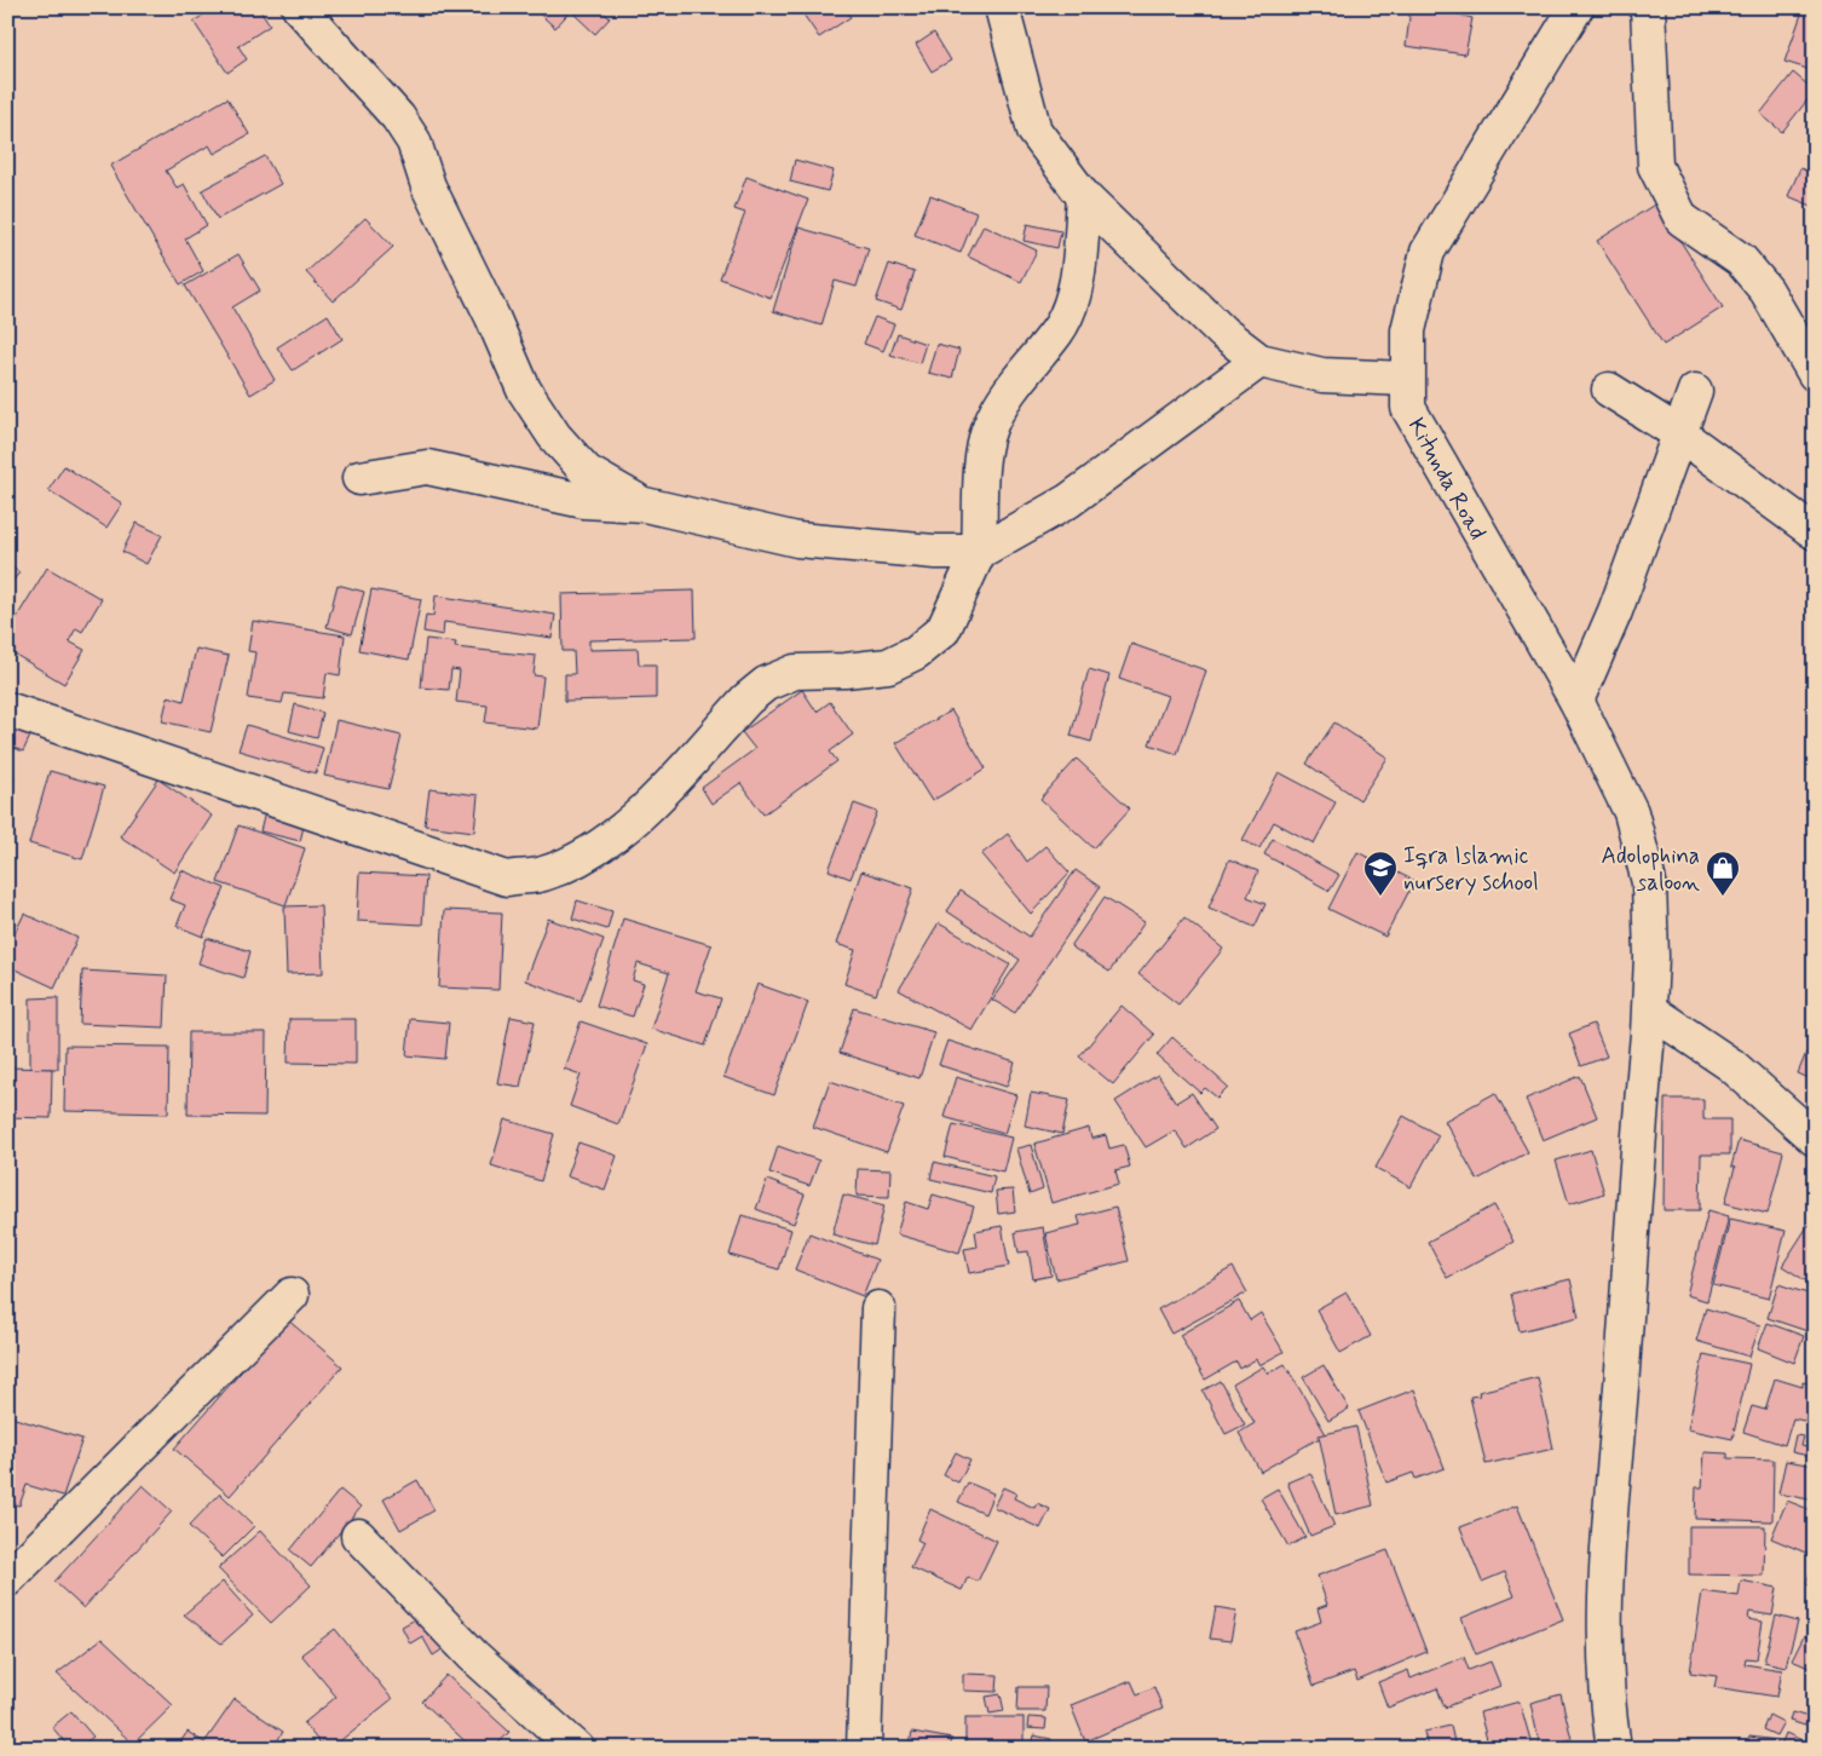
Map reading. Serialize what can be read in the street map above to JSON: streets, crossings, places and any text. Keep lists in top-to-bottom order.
{
  "streets": {
    "street": ["Kitunda Road"]
  },
  "places": {
    "school or university": ["Iqra Islamic nursery school"],
    "shop": ["Adolophina saloon"]
  }
}
